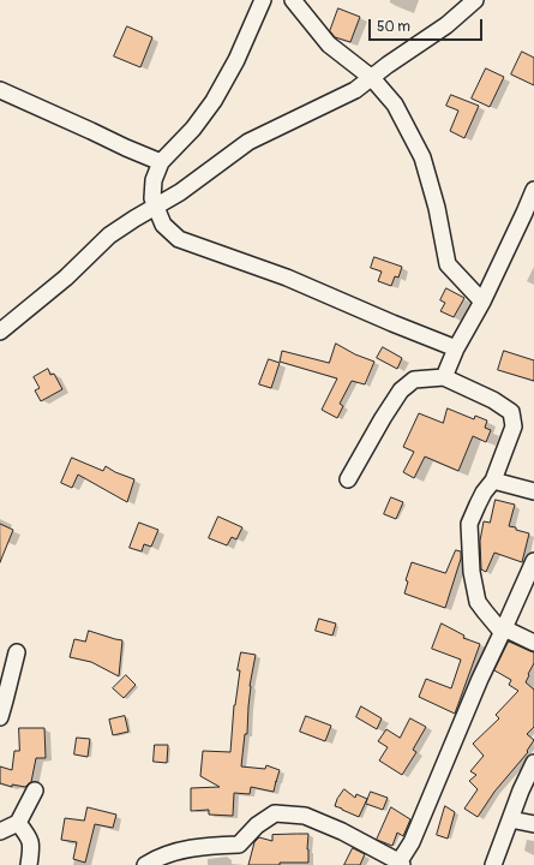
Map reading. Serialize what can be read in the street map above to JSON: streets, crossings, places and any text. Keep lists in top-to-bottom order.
{
  "scale_bar": "50 m"
}
